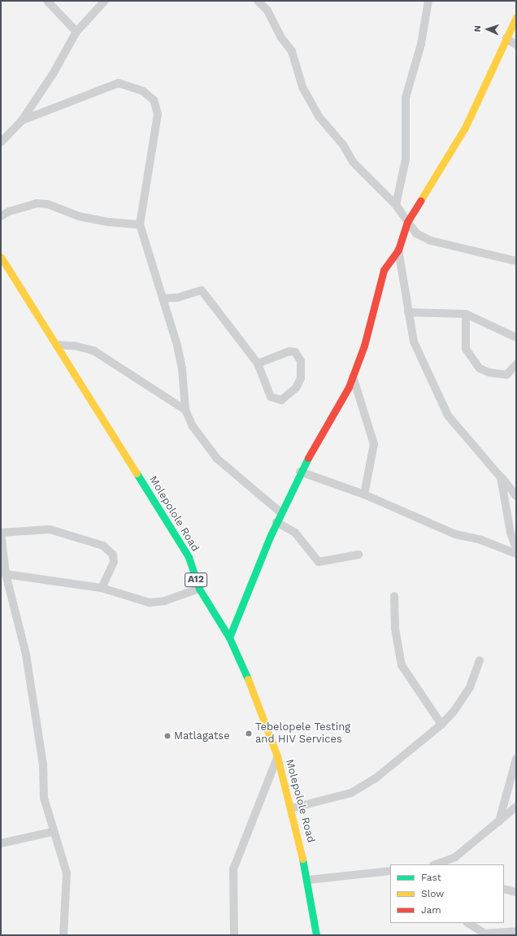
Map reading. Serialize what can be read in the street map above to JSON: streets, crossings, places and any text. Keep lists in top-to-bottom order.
{
  "streets": {
    "main road": ["Molepolole Road", "A12"]
  },
  "places": ["Tebelopele Testing and HIV Services", "Matlagatse"],
  "legend": ["Fast", "Slow", "Jam"],
  "north": "left"
}
